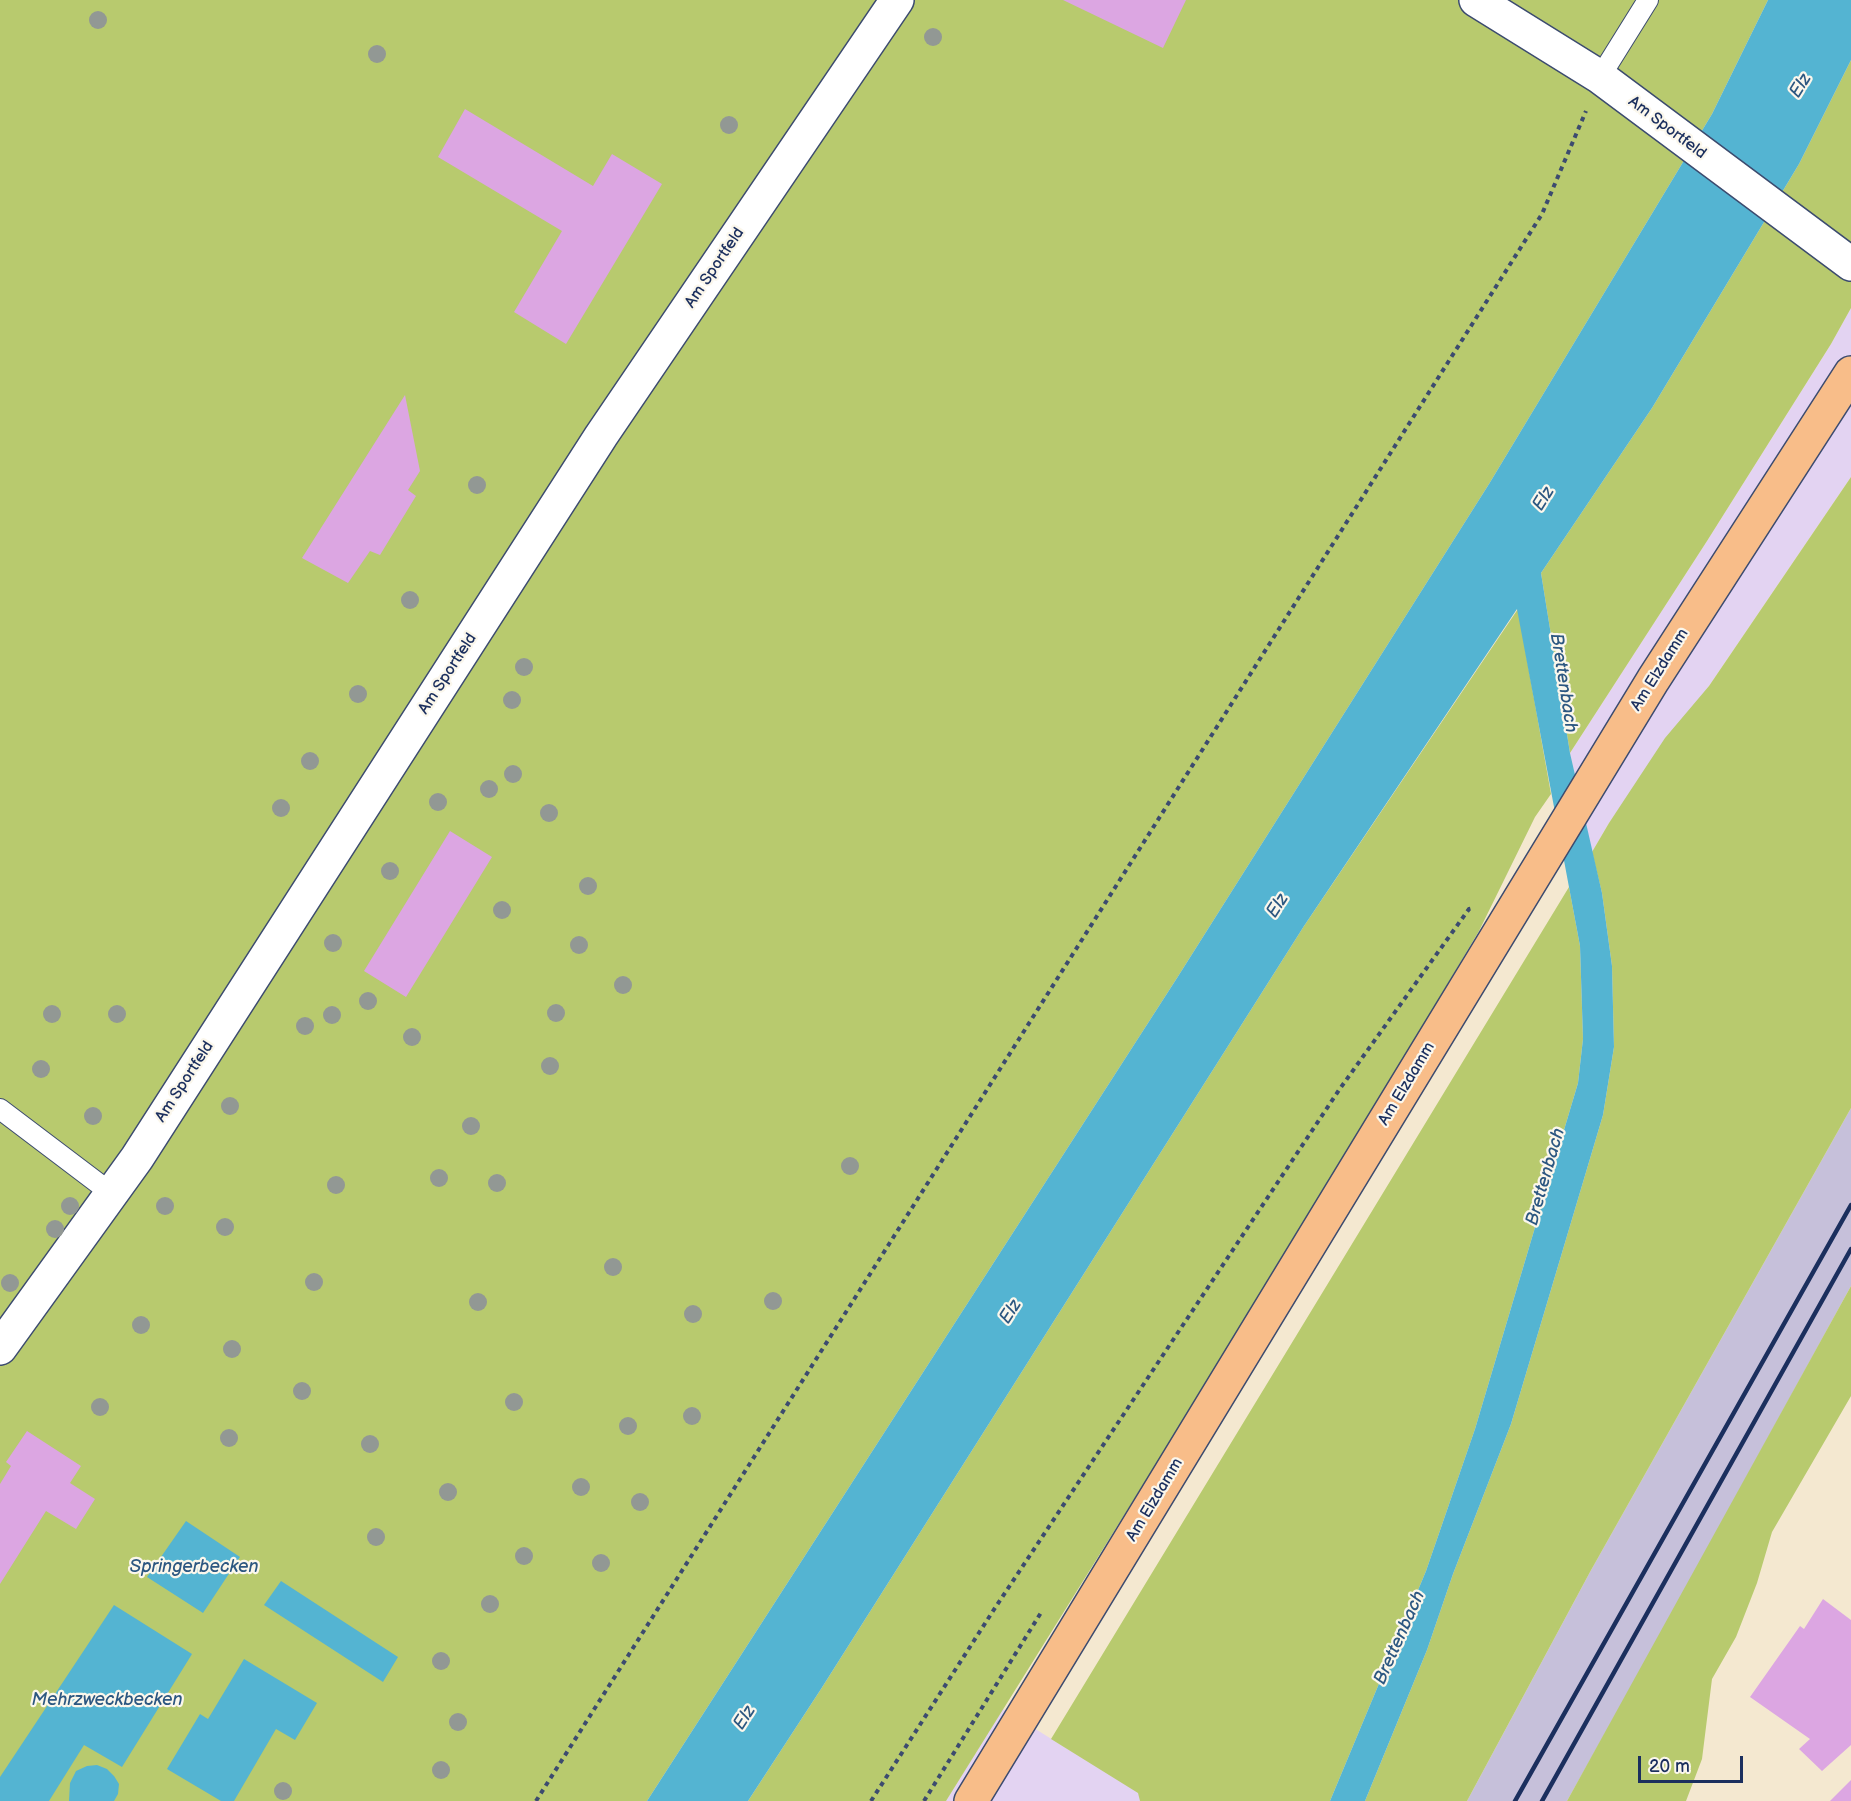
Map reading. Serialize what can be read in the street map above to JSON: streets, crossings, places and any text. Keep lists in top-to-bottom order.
{
  "streets": {
    "main road": ["Am Elzdamm"],
    "street": ["Am Sportfeld"]
  },
  "water": [
    "Elz",
    "Brettenbach",
    "Springerbecken",
    "Mehrzweckbecken"
  ],
  "scale_bar": "20 m"
}
